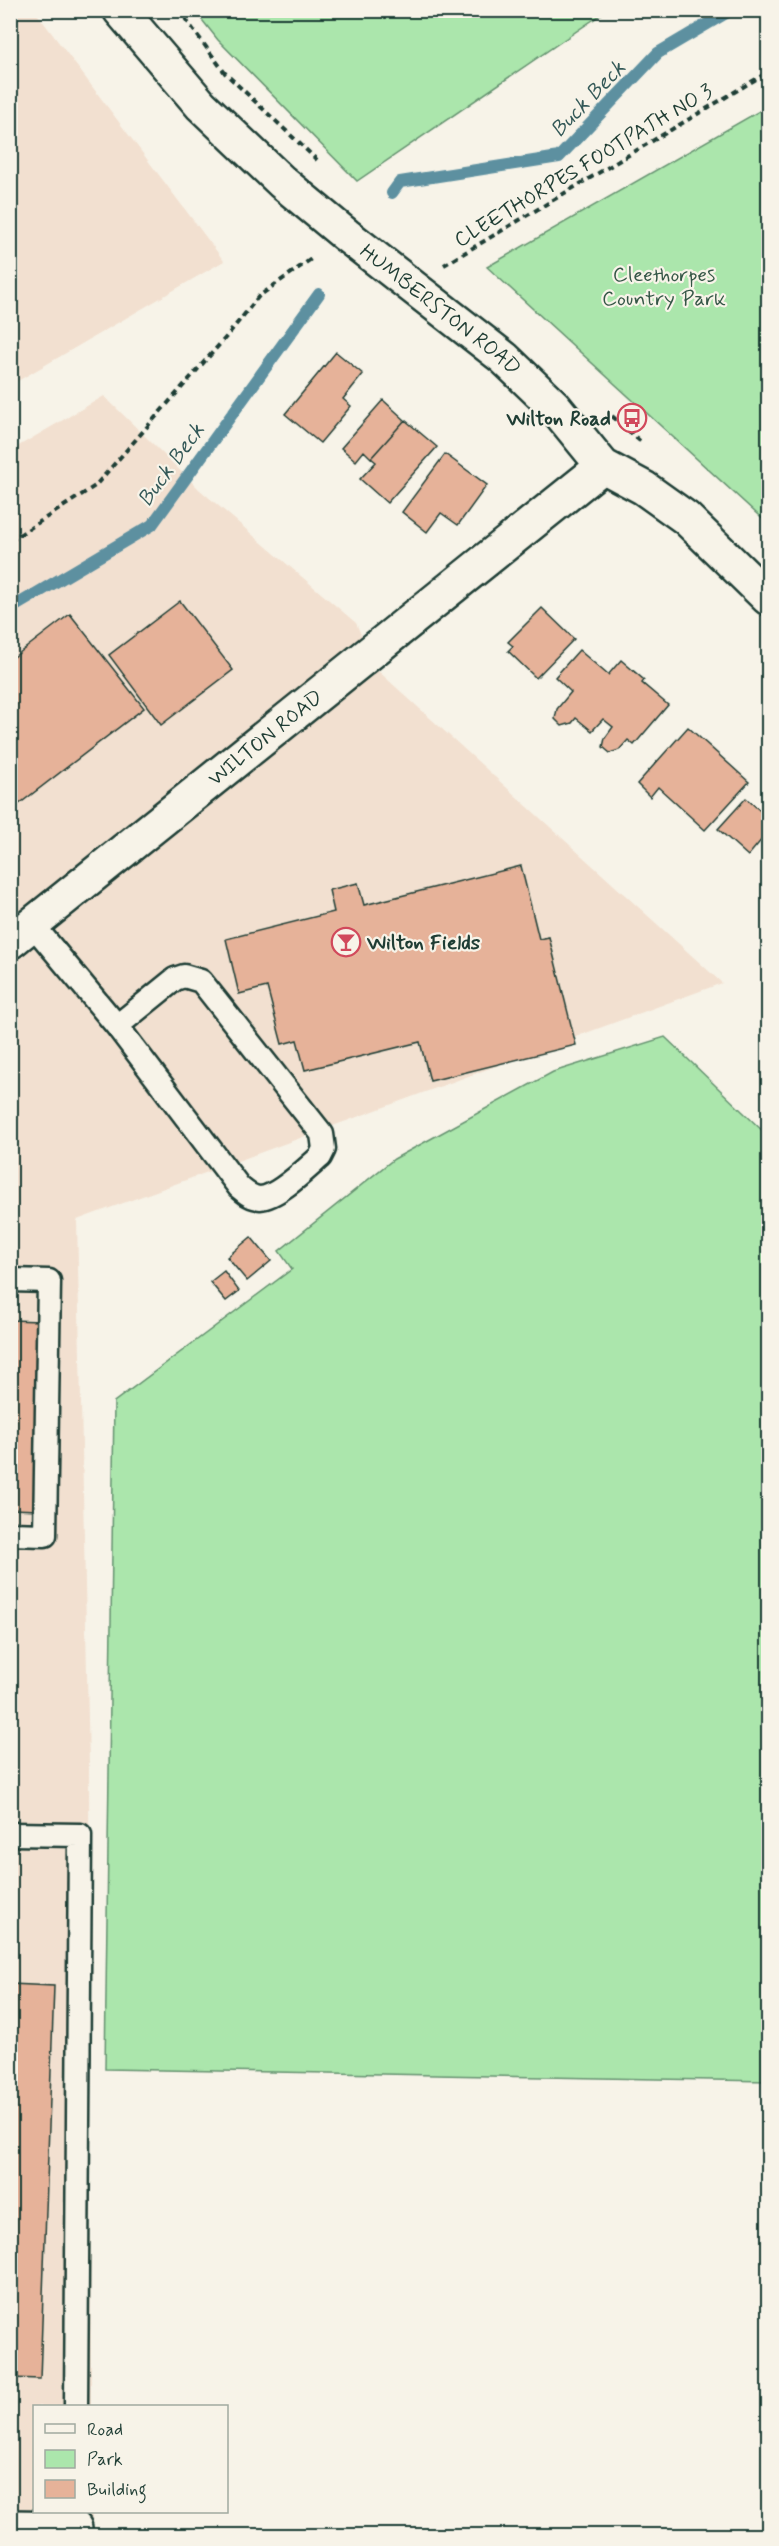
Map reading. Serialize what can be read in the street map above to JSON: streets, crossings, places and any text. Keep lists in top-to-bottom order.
{
  "streets": {
    "main road": ["HUMBERSTON ROAD", "WILTON ROAD"],
    "path": ["CLEETHORPES FOOTPATH NO 3"]
  },
  "crossings": [
    ["CLEETHORPES FOOTPATH NO 3", "HUMBERSTON ROAD"],
    ["HUMBERSTON ROAD", "WILTON ROAD"]
  ],
  "water": ["Buck Beck"],
  "parks": ["Cleethorpes Country Park"],
  "places": {
    "bus stop": ["Wilton Road"],
    "bar": ["Wilton Fields"]
  },
  "legend": ["Road", "Park", "Building"]
}
